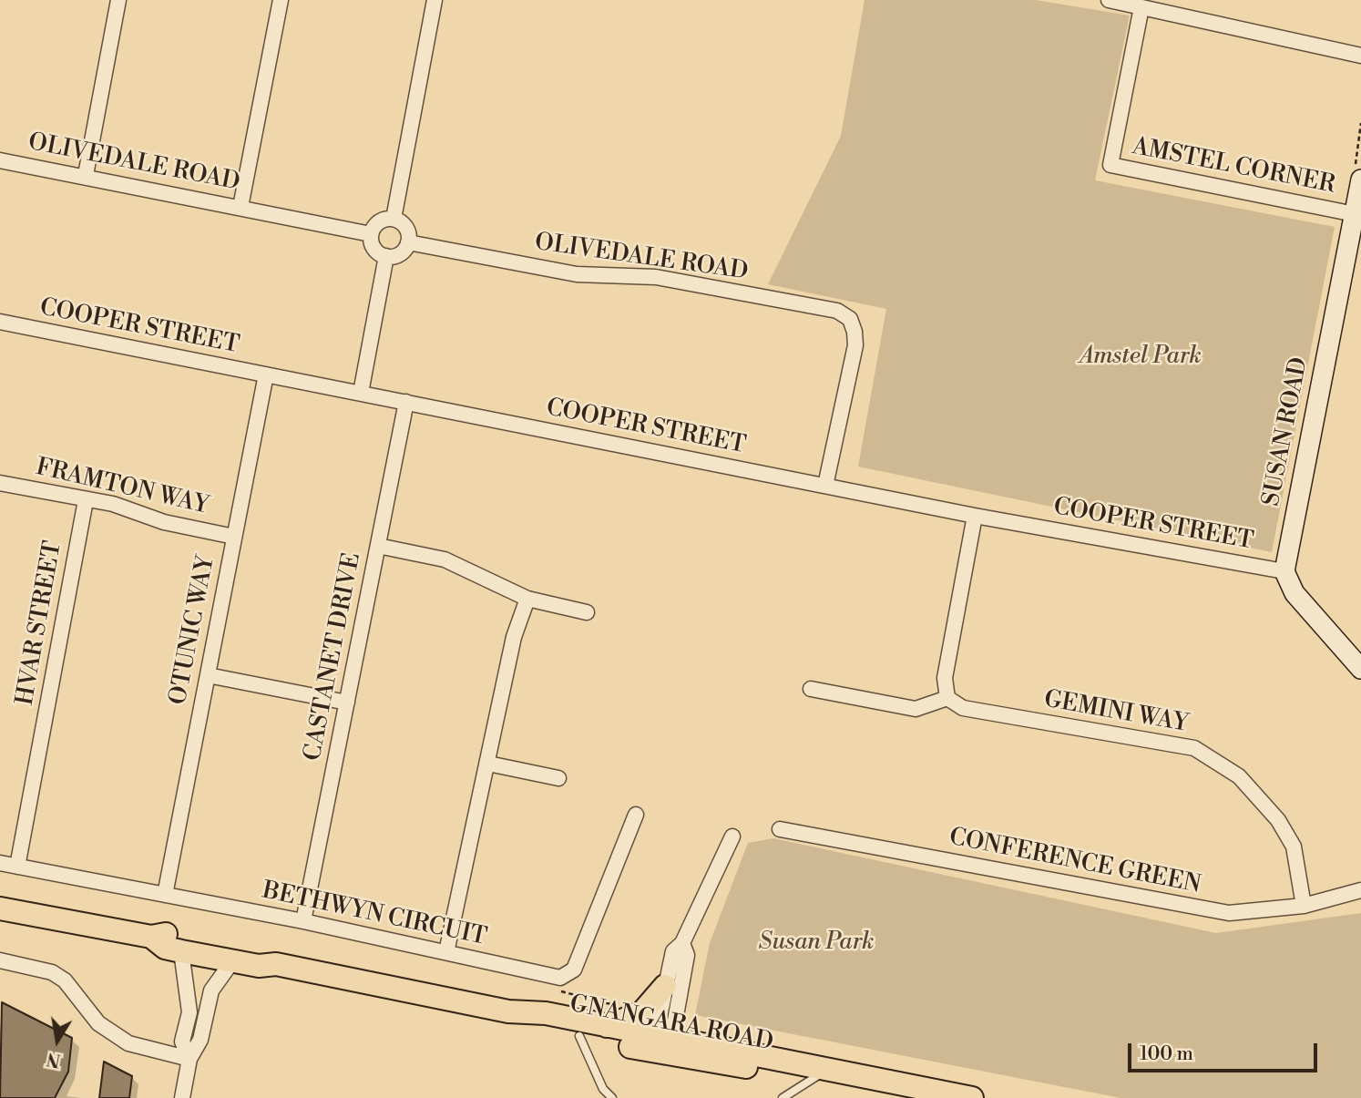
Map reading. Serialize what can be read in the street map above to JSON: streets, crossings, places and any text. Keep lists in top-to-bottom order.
{
  "streets": {
    "main road": ["GNANGARA ROAD"],
    "street": [
      "OLIVEDALE ROAD",
      "AMSTEL CORNER",
      "COOPER STREET",
      "SUSAN ROAD",
      "FRAMTON WAY",
      "HVAR STREET",
      "OTUNIC WAY",
      "CASTANET DRIVE",
      "GEMINI WAY",
      "CONFERENCE GREEN",
      "BETHWYN CIRCUIT"
    ]
  },
  "crossings": [
    ["OLIVEDALE ROAD", "COOPER STREET"],
    ["AMSTEL CORNER", "SUSAN ROAD"],
    ["COOPER STREET", "SUSAN ROAD"],
    ["COOPER STREET", "OTUNIC WAY"],
    ["COOPER STREET", "CASTANET DRIVE"],
    ["FRAMTON WAY", "HVAR STREET"],
    ["FRAMTON WAY", "OTUNIC WAY"],
    ["HVAR STREET", "BETHWYN CIRCUIT"],
    ["OTUNIC WAY", "BETHWYN CIRCUIT"],
    ["CASTANET DRIVE", "BETHWYN CIRCUIT"],
    ["GEMINI WAY", "CONFERENCE GREEN"]
  ],
  "parks": ["Amstel Park", "Susan Park"],
  "scale_bar": "100 m",
  "north": "bottom"
}
